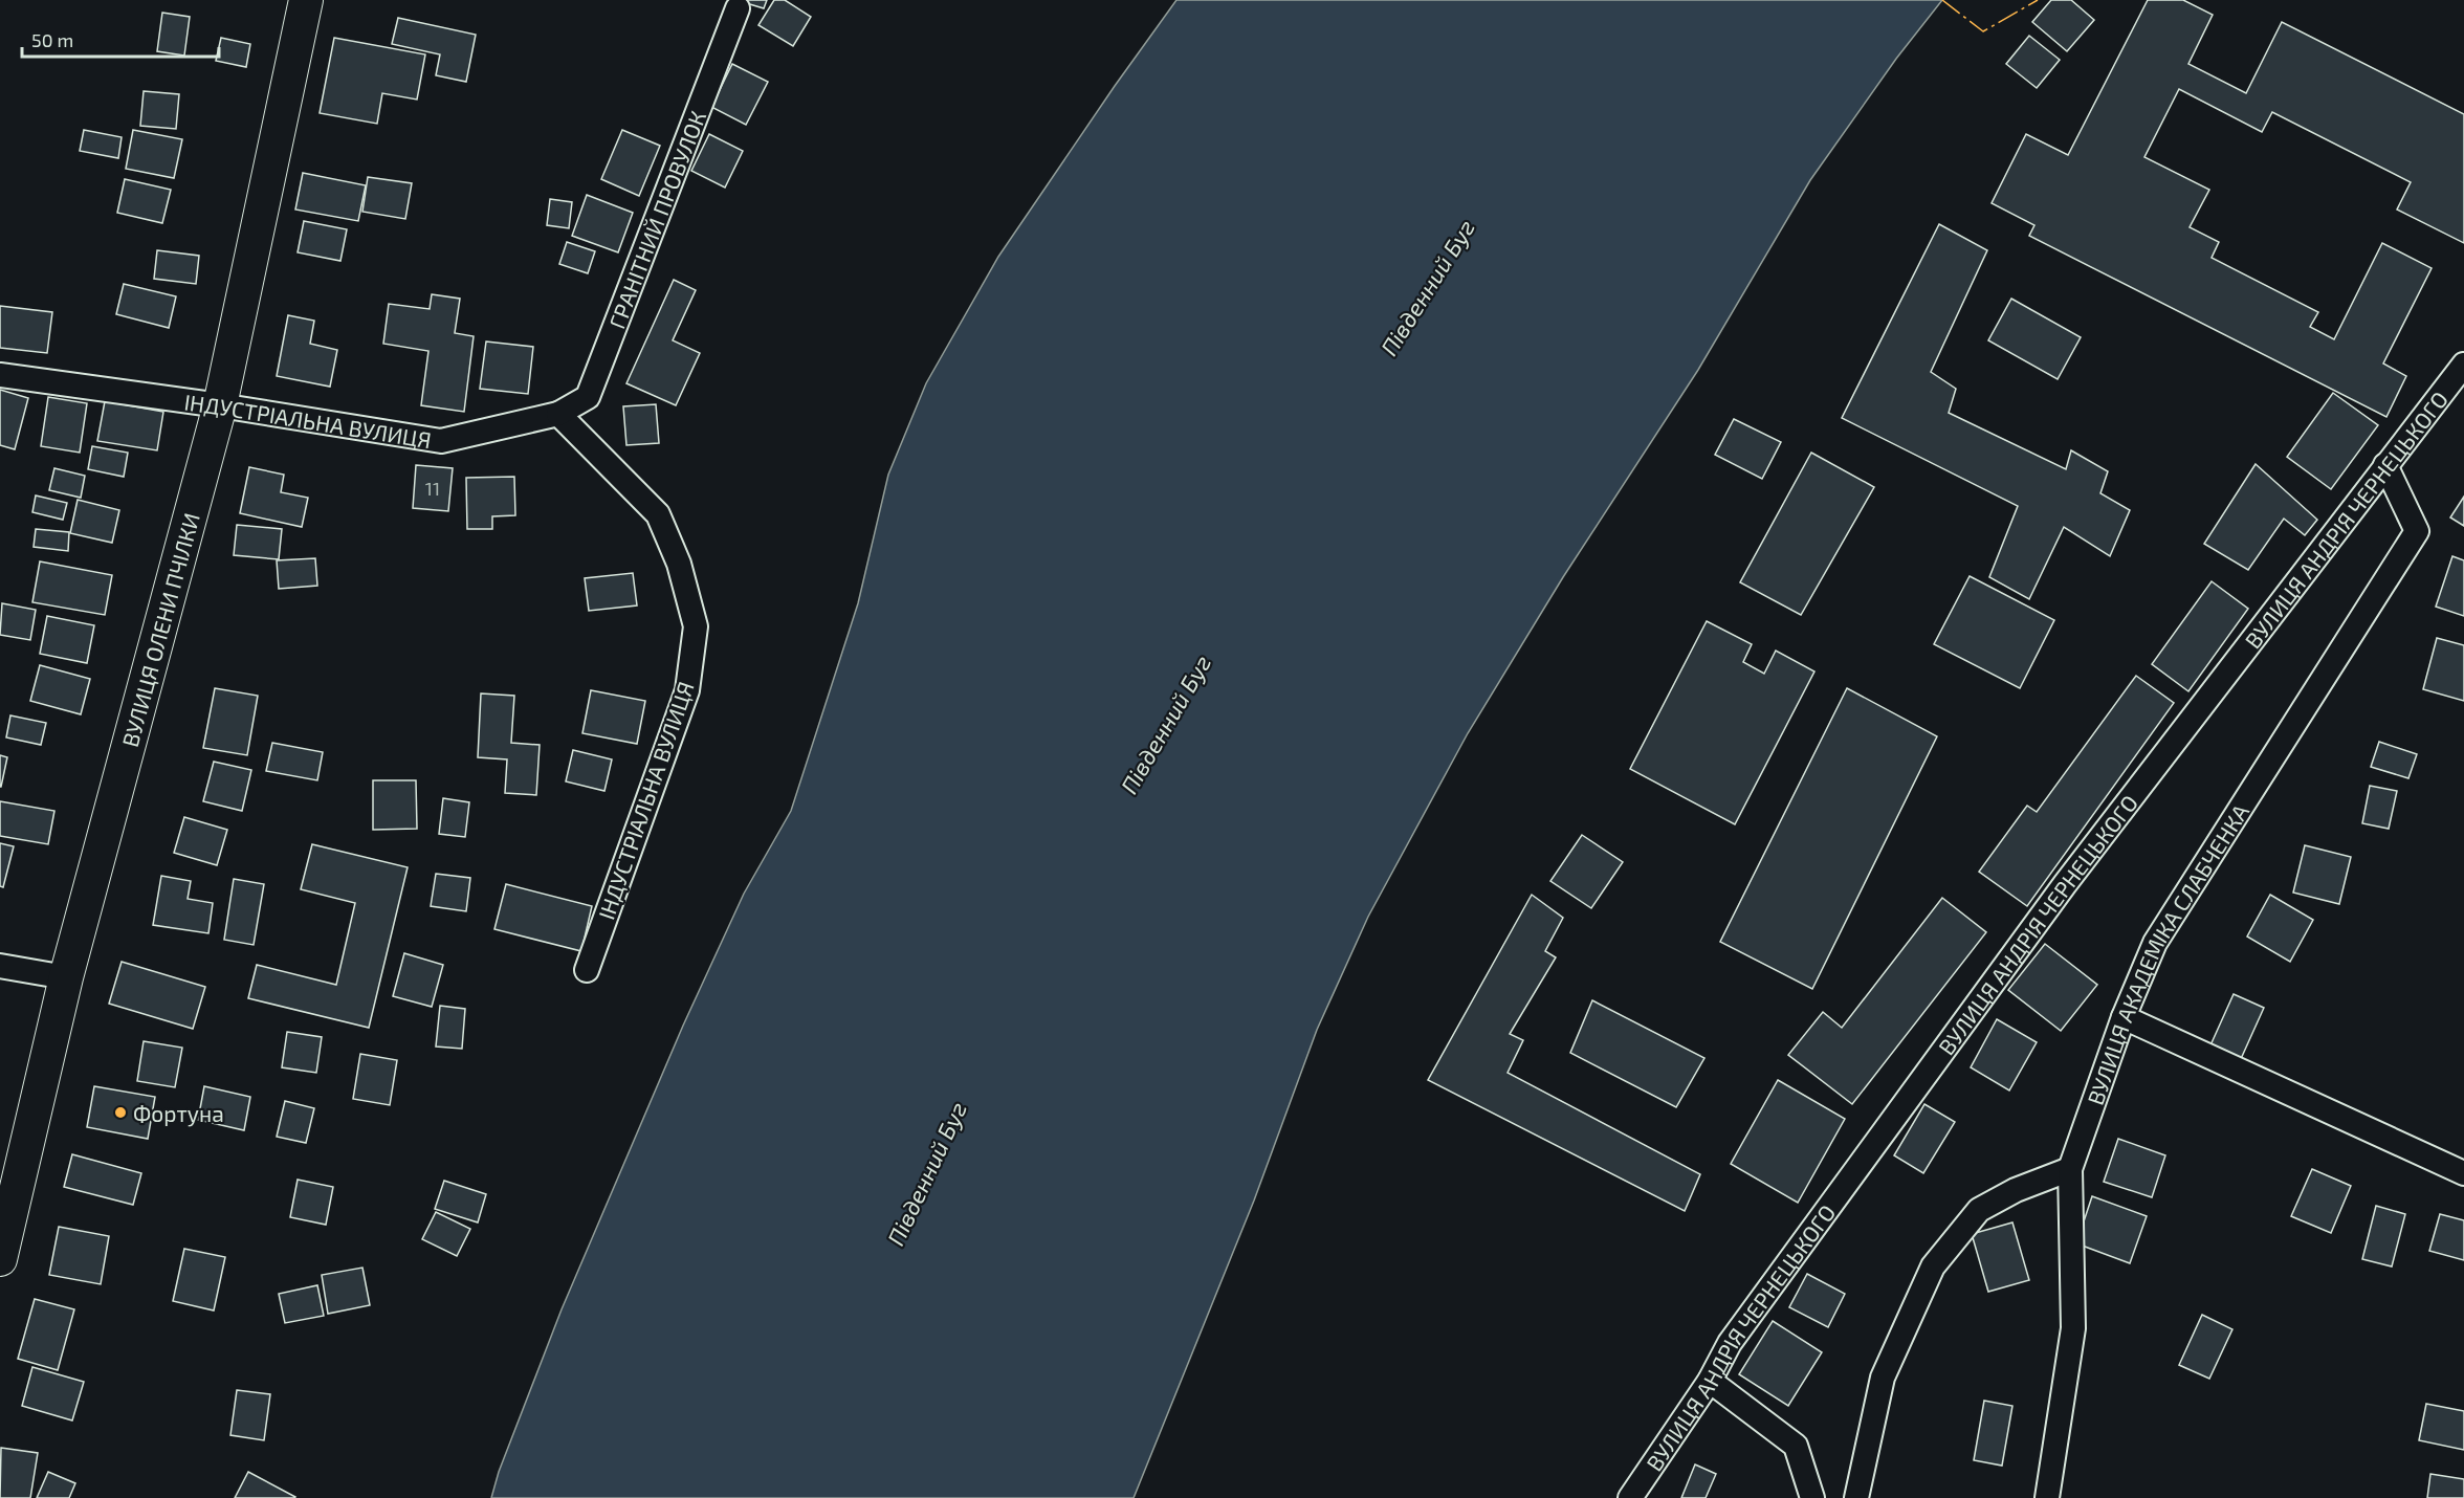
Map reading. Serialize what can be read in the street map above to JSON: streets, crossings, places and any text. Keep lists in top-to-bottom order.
{
  "streets": {
    "street": [
      "ГРАНІТНИЙ ПРОВУЛОК",
      "ІНДУСТРІАЛЬНА ВУЛИЦЯ",
      "ВУЛИЦЯ АНДРІЯ ЧЕРНЕЦЬКОГО",
      "ВУЛИЦЯ ОЛЕНИ ПЧІЛКИ",
      "ВУЛИЦЯ АКАДЕМІКА СЛАБЧЕНКА"
    ]
  },
  "crossings": [
    ["ГРАНІТНИЙ ПРОВУЛОК", "ІНДУСТРІАЛЬНА ВУЛИЦЯ"],
    ["ІНДУСТРІАЛЬНА ВУЛИЦЯ", "ВУЛИЦЯ ОЛЕНИ ПЧІЛКИ"],
    ["ВУЛИЦЯ АНДРІЯ ЧЕРНЕЦЬКОГО", "ВУЛИЦЯ АКАДЕМІКА СЛАБЧЕНКА"]
  ],
  "water": ["Південний Буг"],
  "places": ["Фортуна"],
  "house_numbers": ["11"],
  "scale_bar": "50 m"
}
